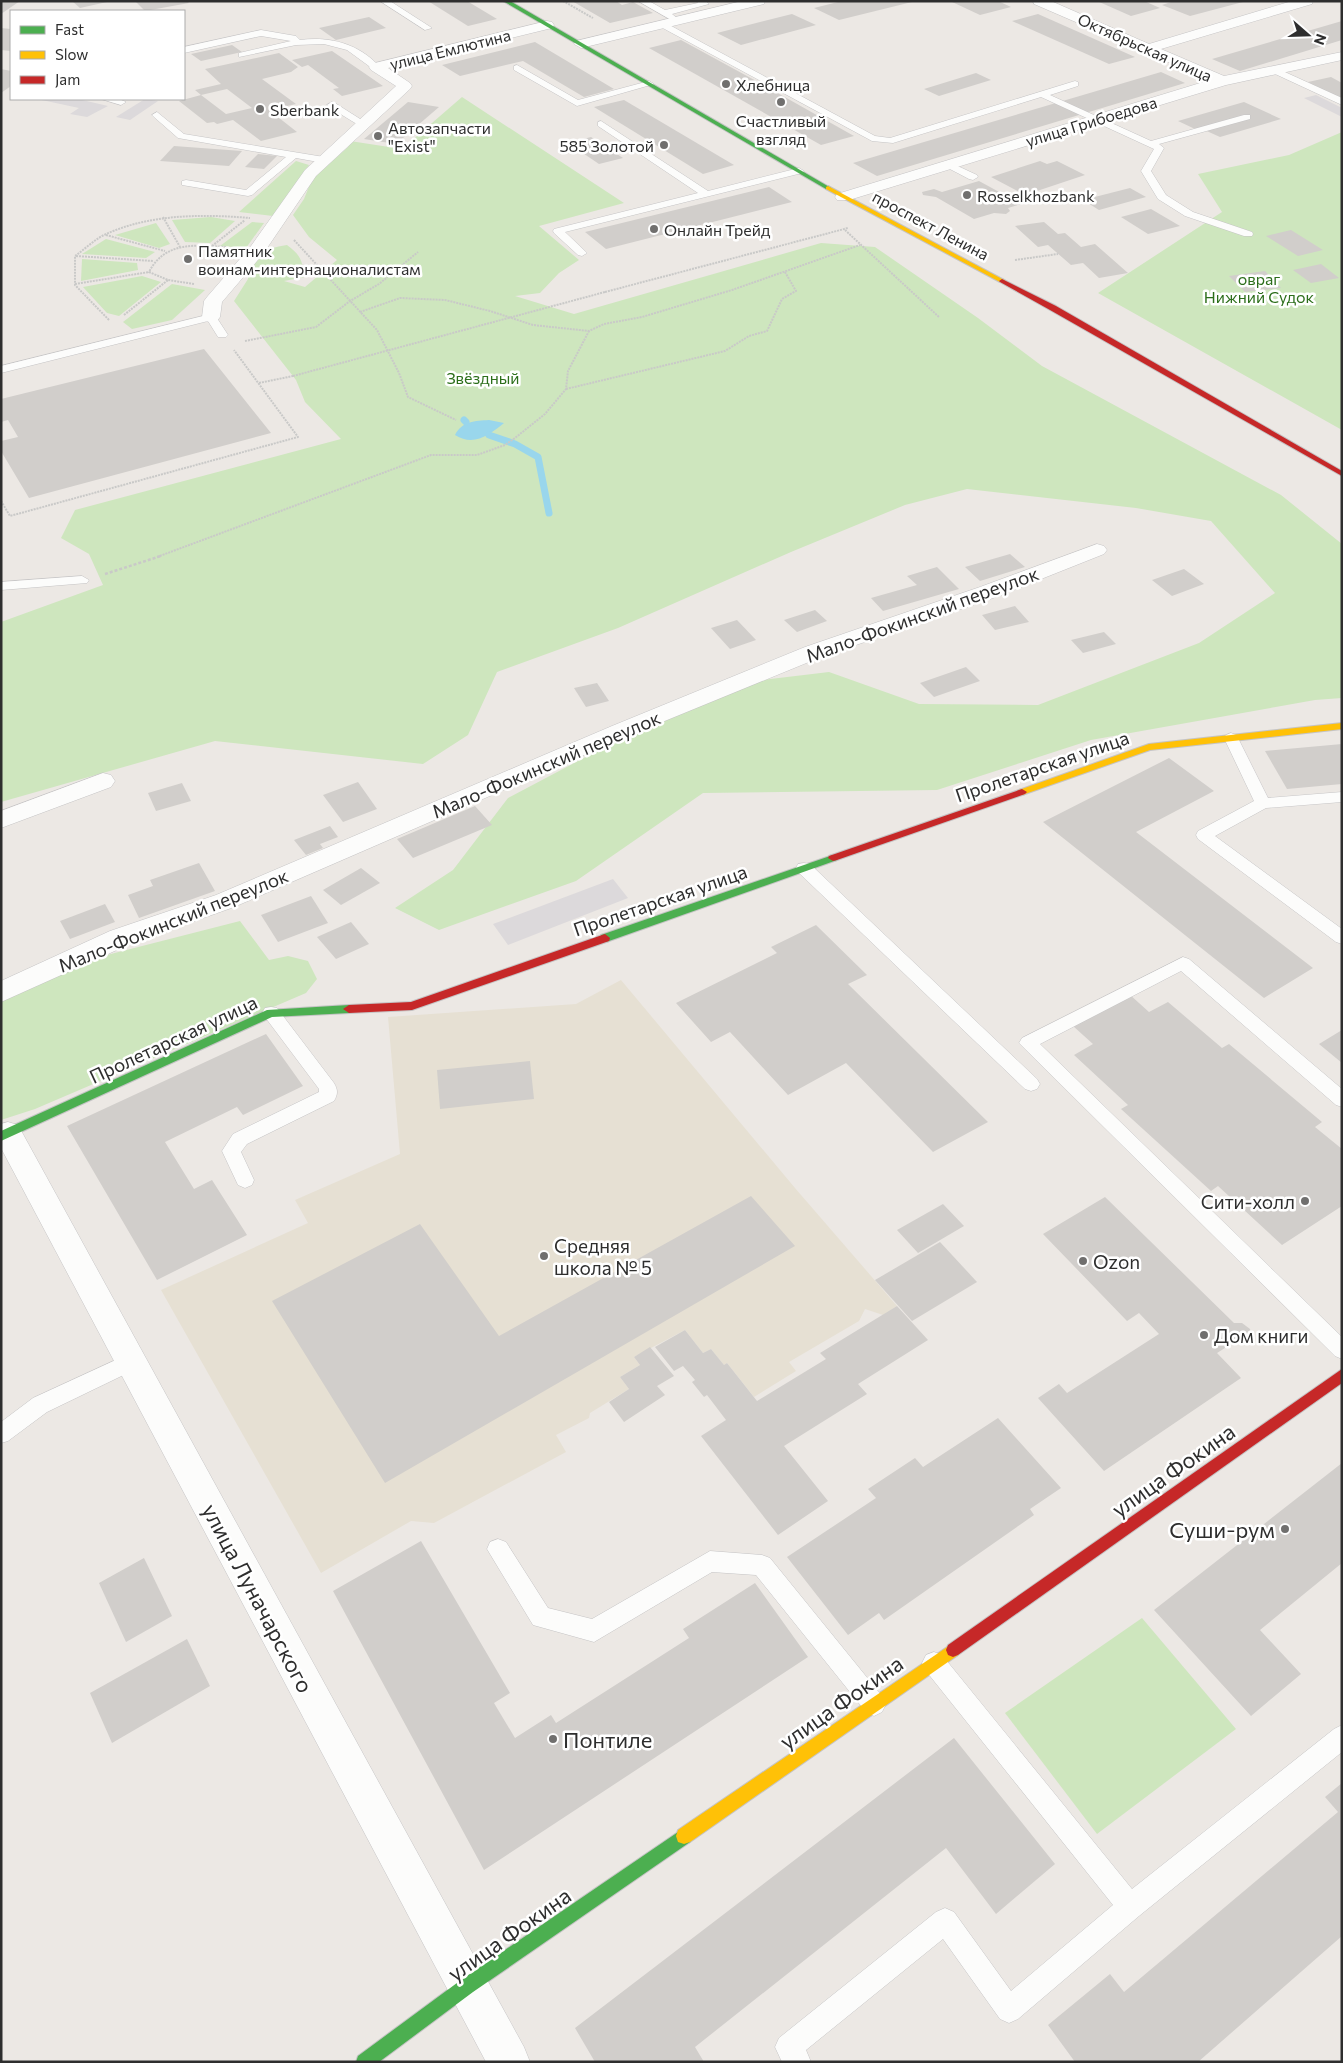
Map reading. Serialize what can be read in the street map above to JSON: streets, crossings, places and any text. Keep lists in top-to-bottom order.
{
  "streets": {
    "main road": ["проспект Ленина", "Пролетарская улица", "улица Фокина"],
    "street": [
      "Октябрьская улица",
      "улица Емлютина",
      "улица Грибоедова",
      "Мало-Фокинский переулок",
      "улица Луначарского"
    ]
  },
  "crossings": [
    ["Октябрьская улица", "улица Грибоедова"],
    ["улица Емлютина", "проспект Ленина"],
    ["улица Грибоедова", "проспект Ленина"],
    ["Пролетарская улица", "улица Луначарского"],
    ["улица Фокина", "улица Луначарского"]
  ],
  "parks": ["овраг Нижний Судок", "Звёздный"],
  "places": [
    "Хлебница",
    "Счастливый взгляд",
    "Sberbank",
    "Автозапчасти \"Exist\"",
    "585 Золотой",
    "Rosselkhozbank",
    "Онлайн Трейд",
    "Памятник воинам-интернационалистам",
    "Сити-холл",
    "Средняя школа № 5",
    "Ozon",
    "Дом книги",
    "Суши-рум",
    "Понтиле"
  ],
  "legend": ["Fast", "Slow", "Jam"],
  "north": "right"
}
